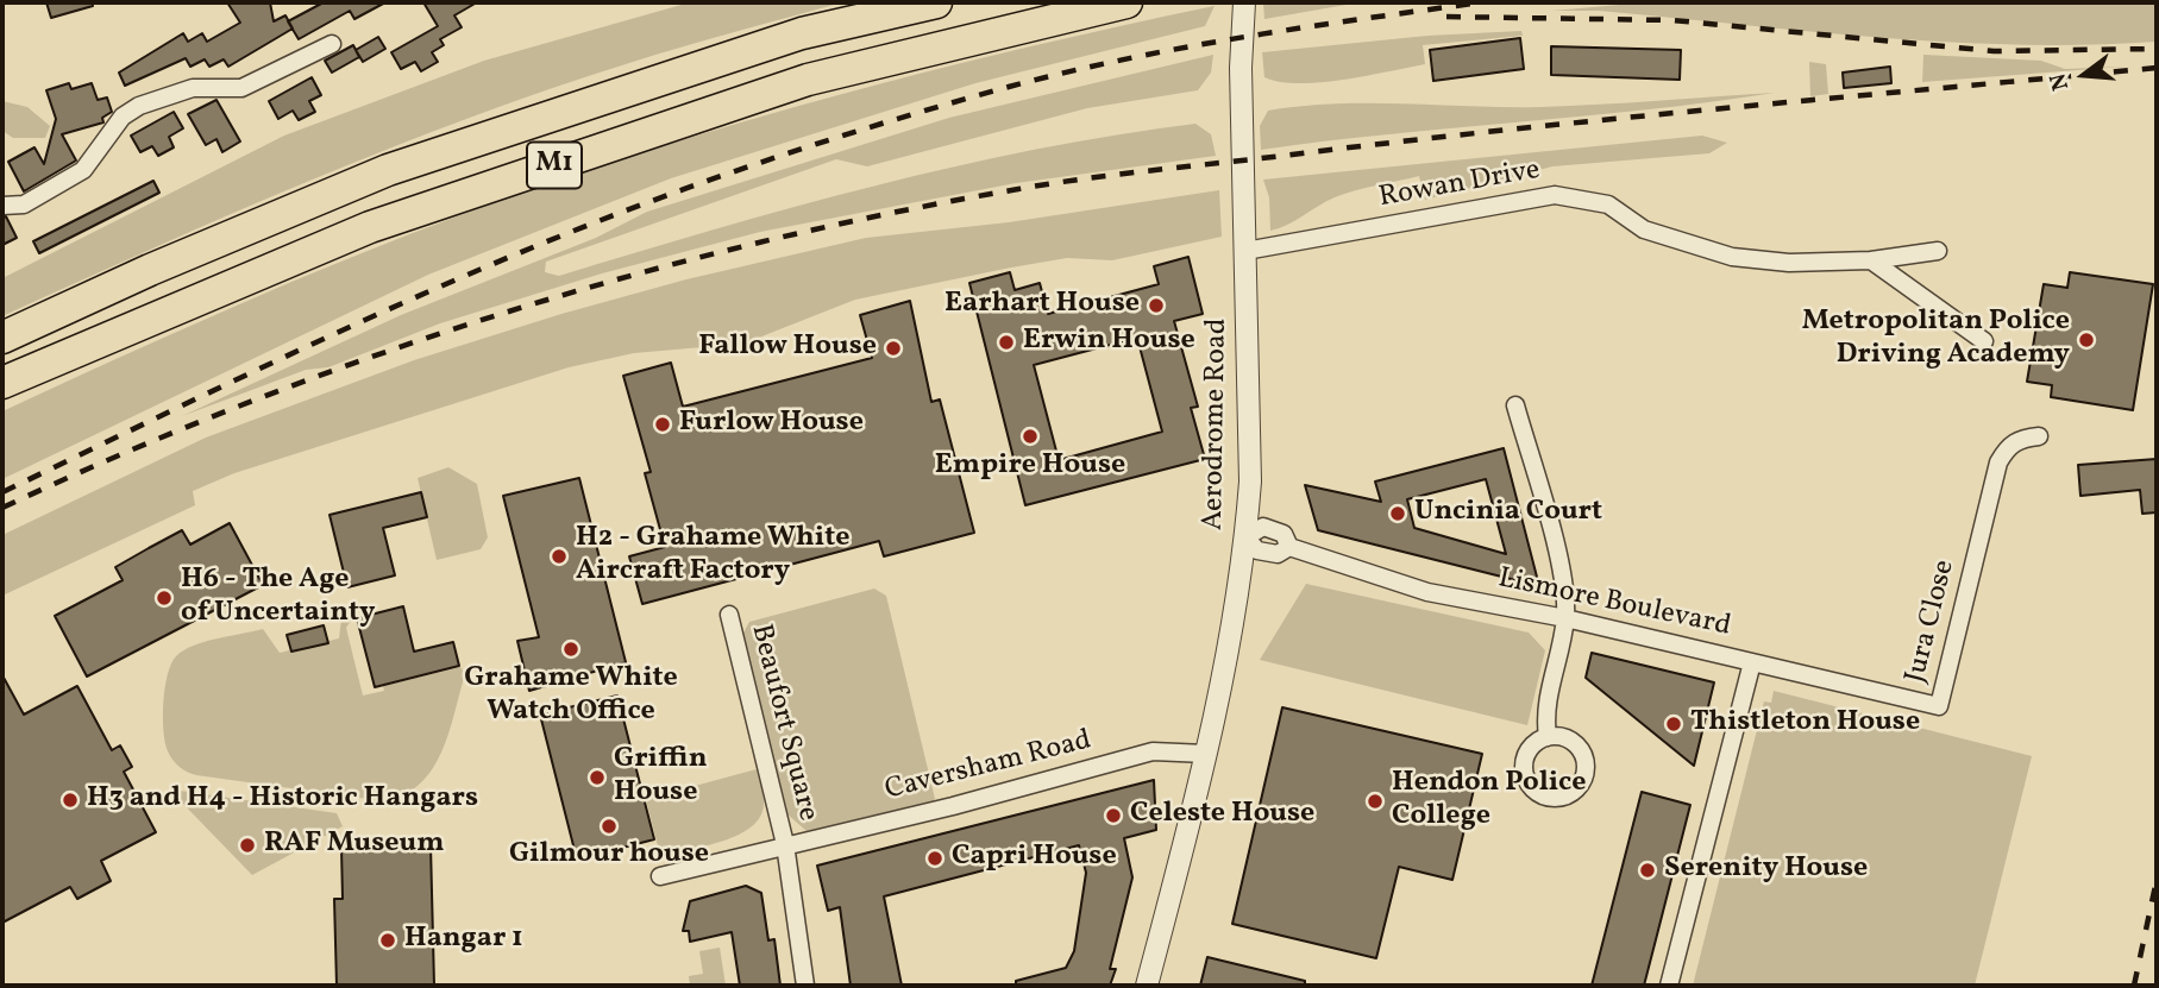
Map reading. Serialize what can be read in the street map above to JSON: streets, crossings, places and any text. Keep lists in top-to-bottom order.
{
  "streets": {
    "highway": ["M1"],
    "street": [
      "Rowan Drive",
      "Aerodrome Road",
      "Lismore Boulevard",
      "Jura Close",
      "Beaufort Square",
      "Caversham Road"
    ]
  },
  "crossings": [
    ["Rowan Drive", "Aerodrome Road"],
    ["Aerodrome Road", "Lismore Boulevard"],
    ["Aerodrome Road", "Caversham Road"],
    ["Lismore Boulevard", "Jura Close"],
    ["Beaufort Square", "Caversham Road"]
  ],
  "places": [
    "Earhart House",
    "Metropolitan Police Driving Academy",
    "Erwin House",
    "Fallow House",
    "Furlow House",
    "Empire House",
    "Uncinia Court",
    "H2 - Grahame White Aircraft Factory",
    "H6 - The Age of Uncertainty",
    "Grahame White Watch Office",
    "Thistleton House",
    "Griffin House",
    "H3 and H4 - Historic Hangars",
    "Hendon Police College",
    "Celeste House",
    "Gilmour house",
    "RAF Museum",
    "Capri House",
    "Serenity House",
    "Hangar 1"
  ],
  "north": "left"
}
